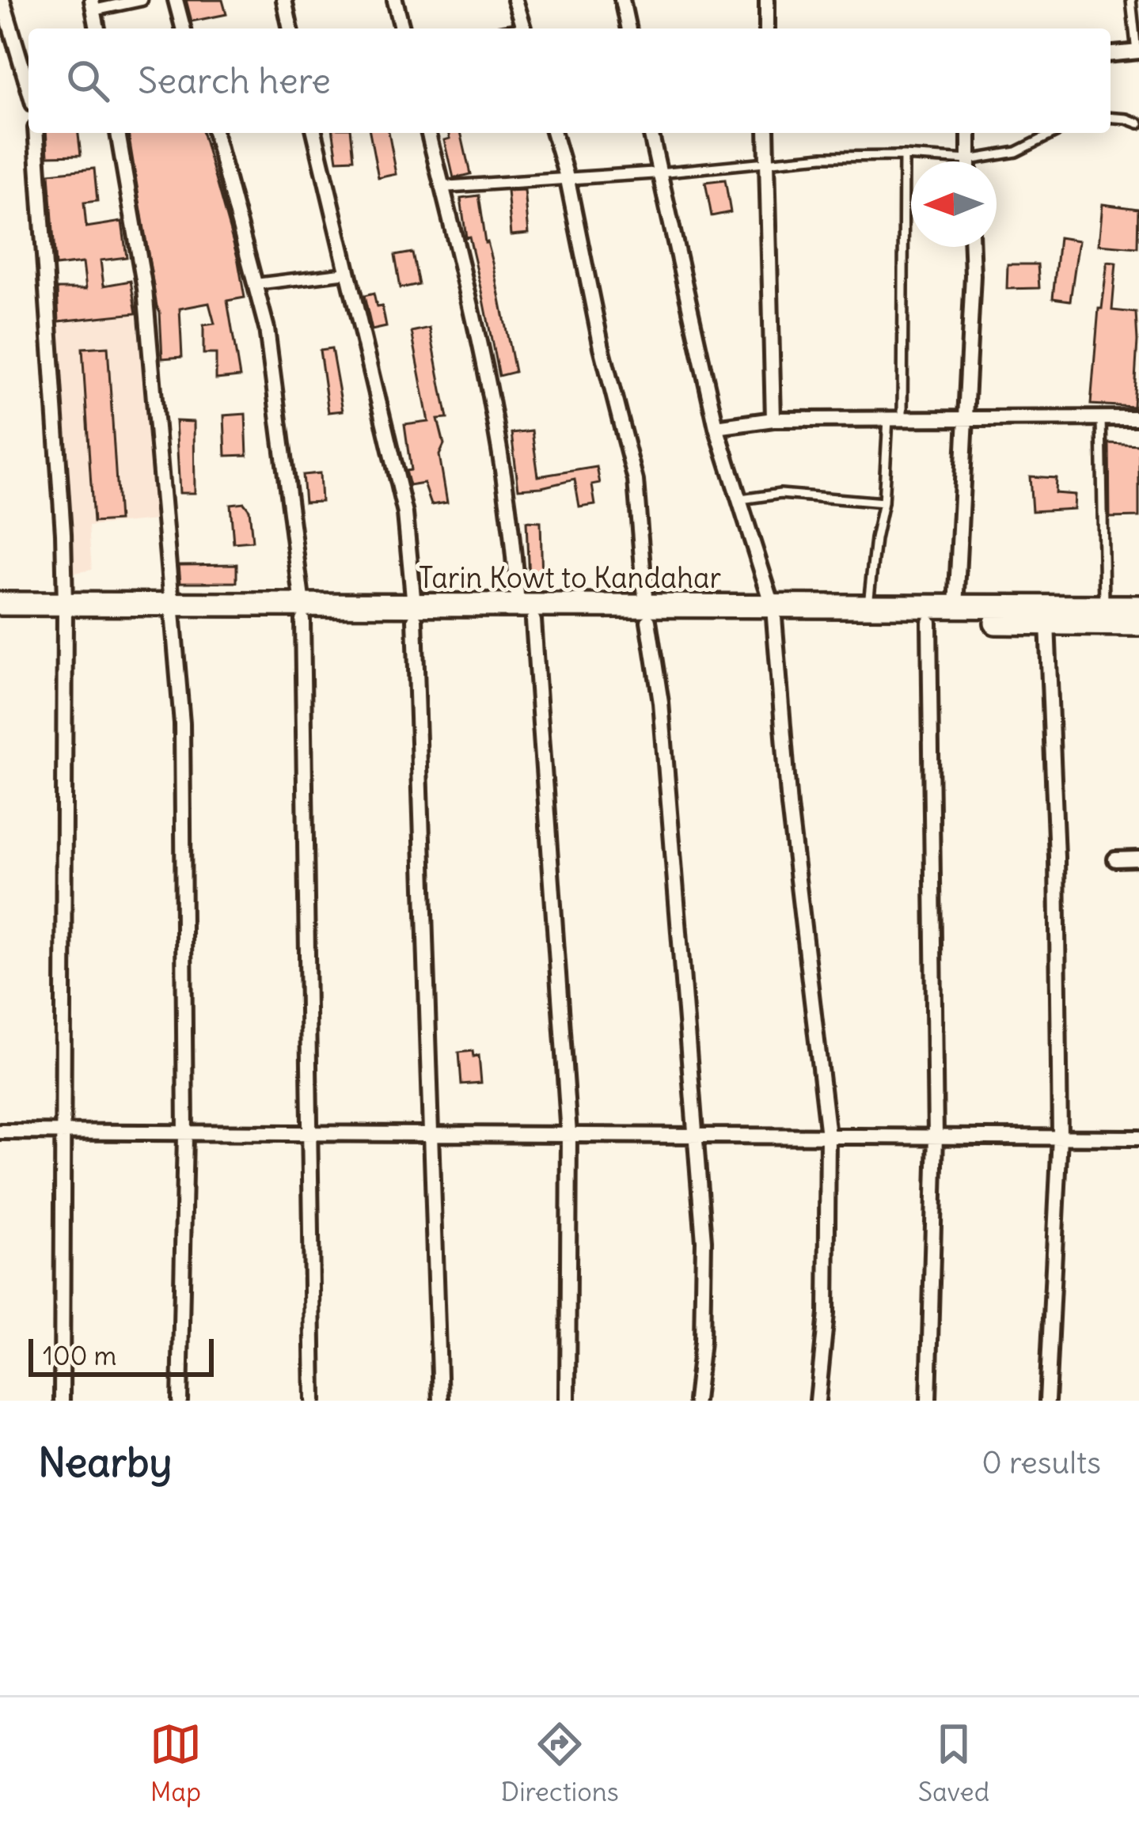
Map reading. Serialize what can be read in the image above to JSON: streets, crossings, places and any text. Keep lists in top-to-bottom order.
{
  "streets": {
    "main road": ["Tarin Kowt to Kandahar"]
  },
  "scale_bar": "100 m",
  "north": "left",
  "page": {
    "search": "Search here",
    "scale": "100 m",
    "heading": ["Nearby", "0 results"],
    "nav": ["Map", "Directions", "Saved"]
  }
}
